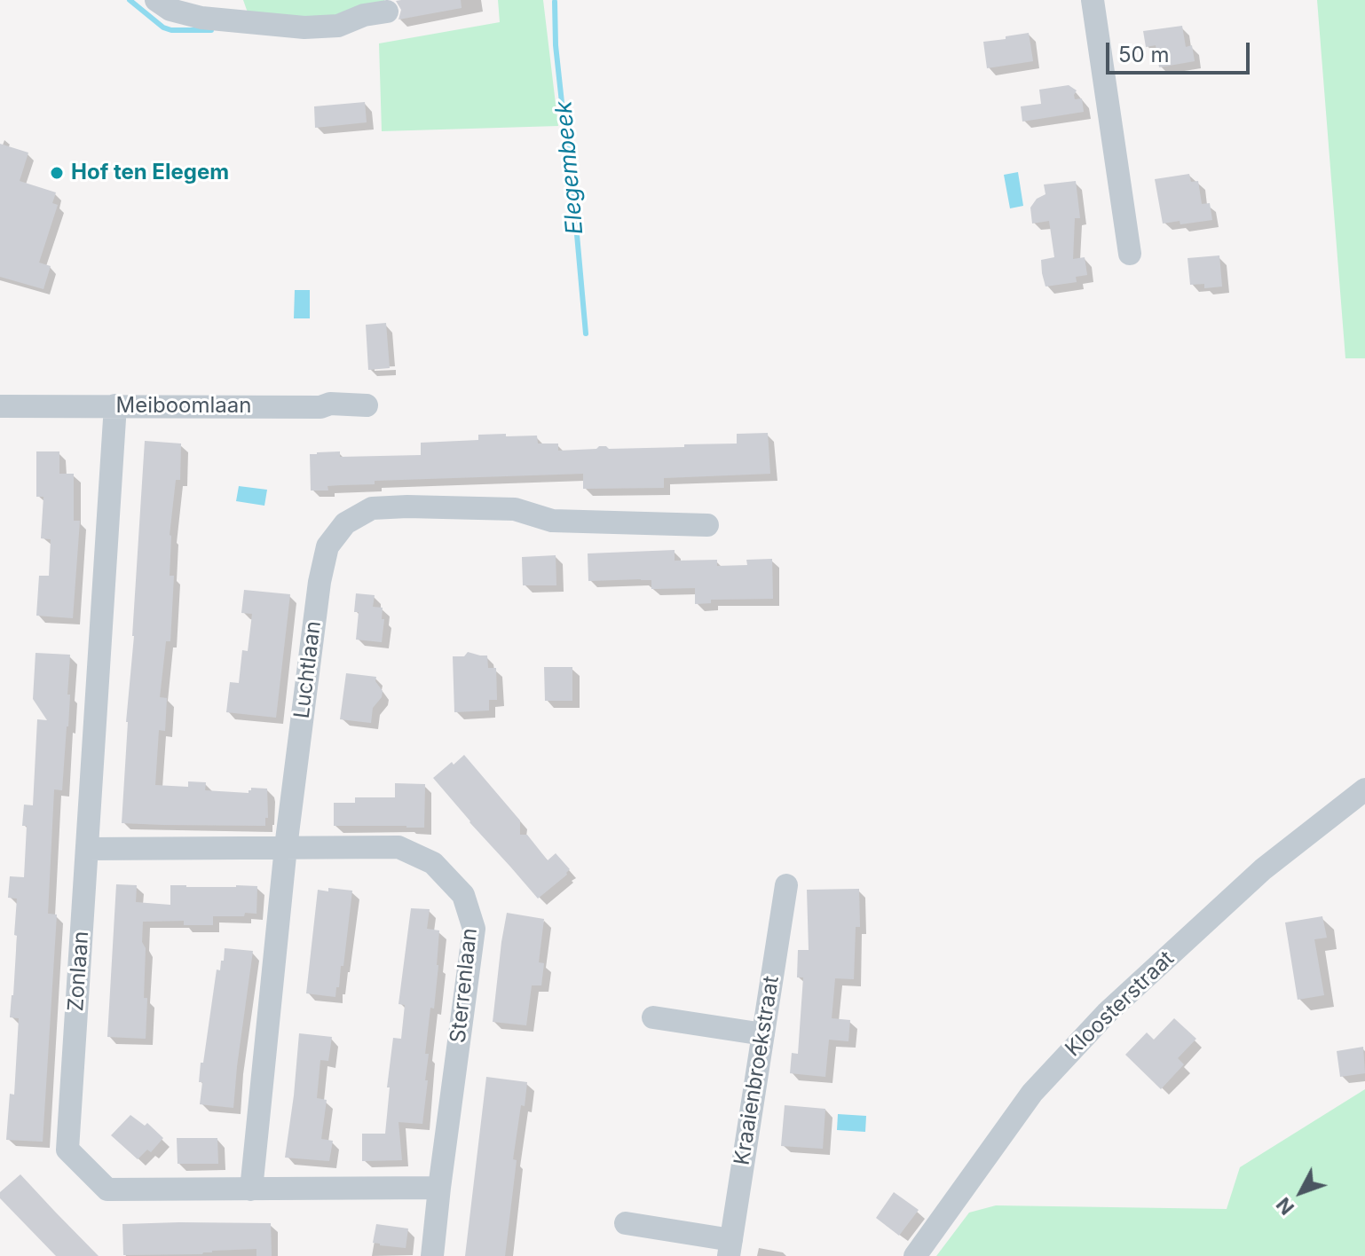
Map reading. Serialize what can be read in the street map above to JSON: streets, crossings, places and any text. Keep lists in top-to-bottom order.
{
  "streets": {
    "street": [
      "Meiboomlaan",
      "Luchtlaan",
      "Zonlaan",
      "Sterrenlaan",
      "Kloosterstraat",
      "Kraaienbroekstraat"
    ]
  },
  "crossings": [
    ["Meiboomlaan", "Zonlaan"],
    ["Luchtlaan", "Zonlaan"],
    ["Luchtlaan", "Sterrenlaan"],
    ["Zonlaan", "Sterrenlaan"]
  ],
  "water": ["Elegembeek"],
  "places": ["Hof ten Elegem"],
  "scale_bar": "50 m",
  "north": "bottom left"
}
